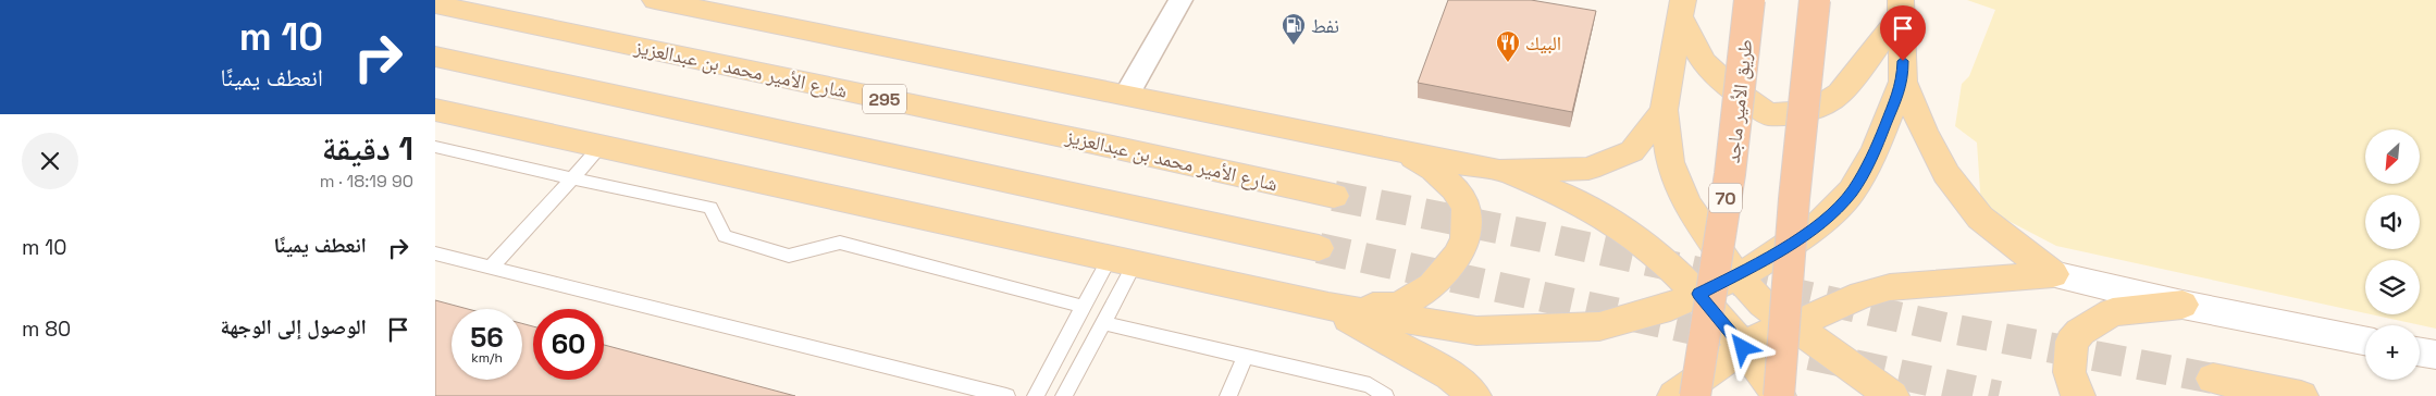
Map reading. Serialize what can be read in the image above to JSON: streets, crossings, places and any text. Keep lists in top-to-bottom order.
{
  "streets": {
    "highway": ["طريق الأمير ماجد", "70"],
    "main road": ["شارع الأمير محمد بن عبدالعزيز", "295"]
  },
  "places": {
    "fuel station": ["نفط"],
    "restaurant": ["البيك"]
  },
  "north": "bottom left",
  "page": {
    "turn": ["10 m", "انعطف يمينًا"],
    "heading": ["1 دقيقة", "90 m · 18:19"],
    "map_buttons": "+",
    "list": [
      {
        "name": "انعطف يمينًا",
        "value": "10 m"
      },
      {
        "name": "الوصول إلى الوجهة",
        "value": "80 m"
      }
    ],
    "speed": "56 km/h",
    "limit": "60"
  }
}
